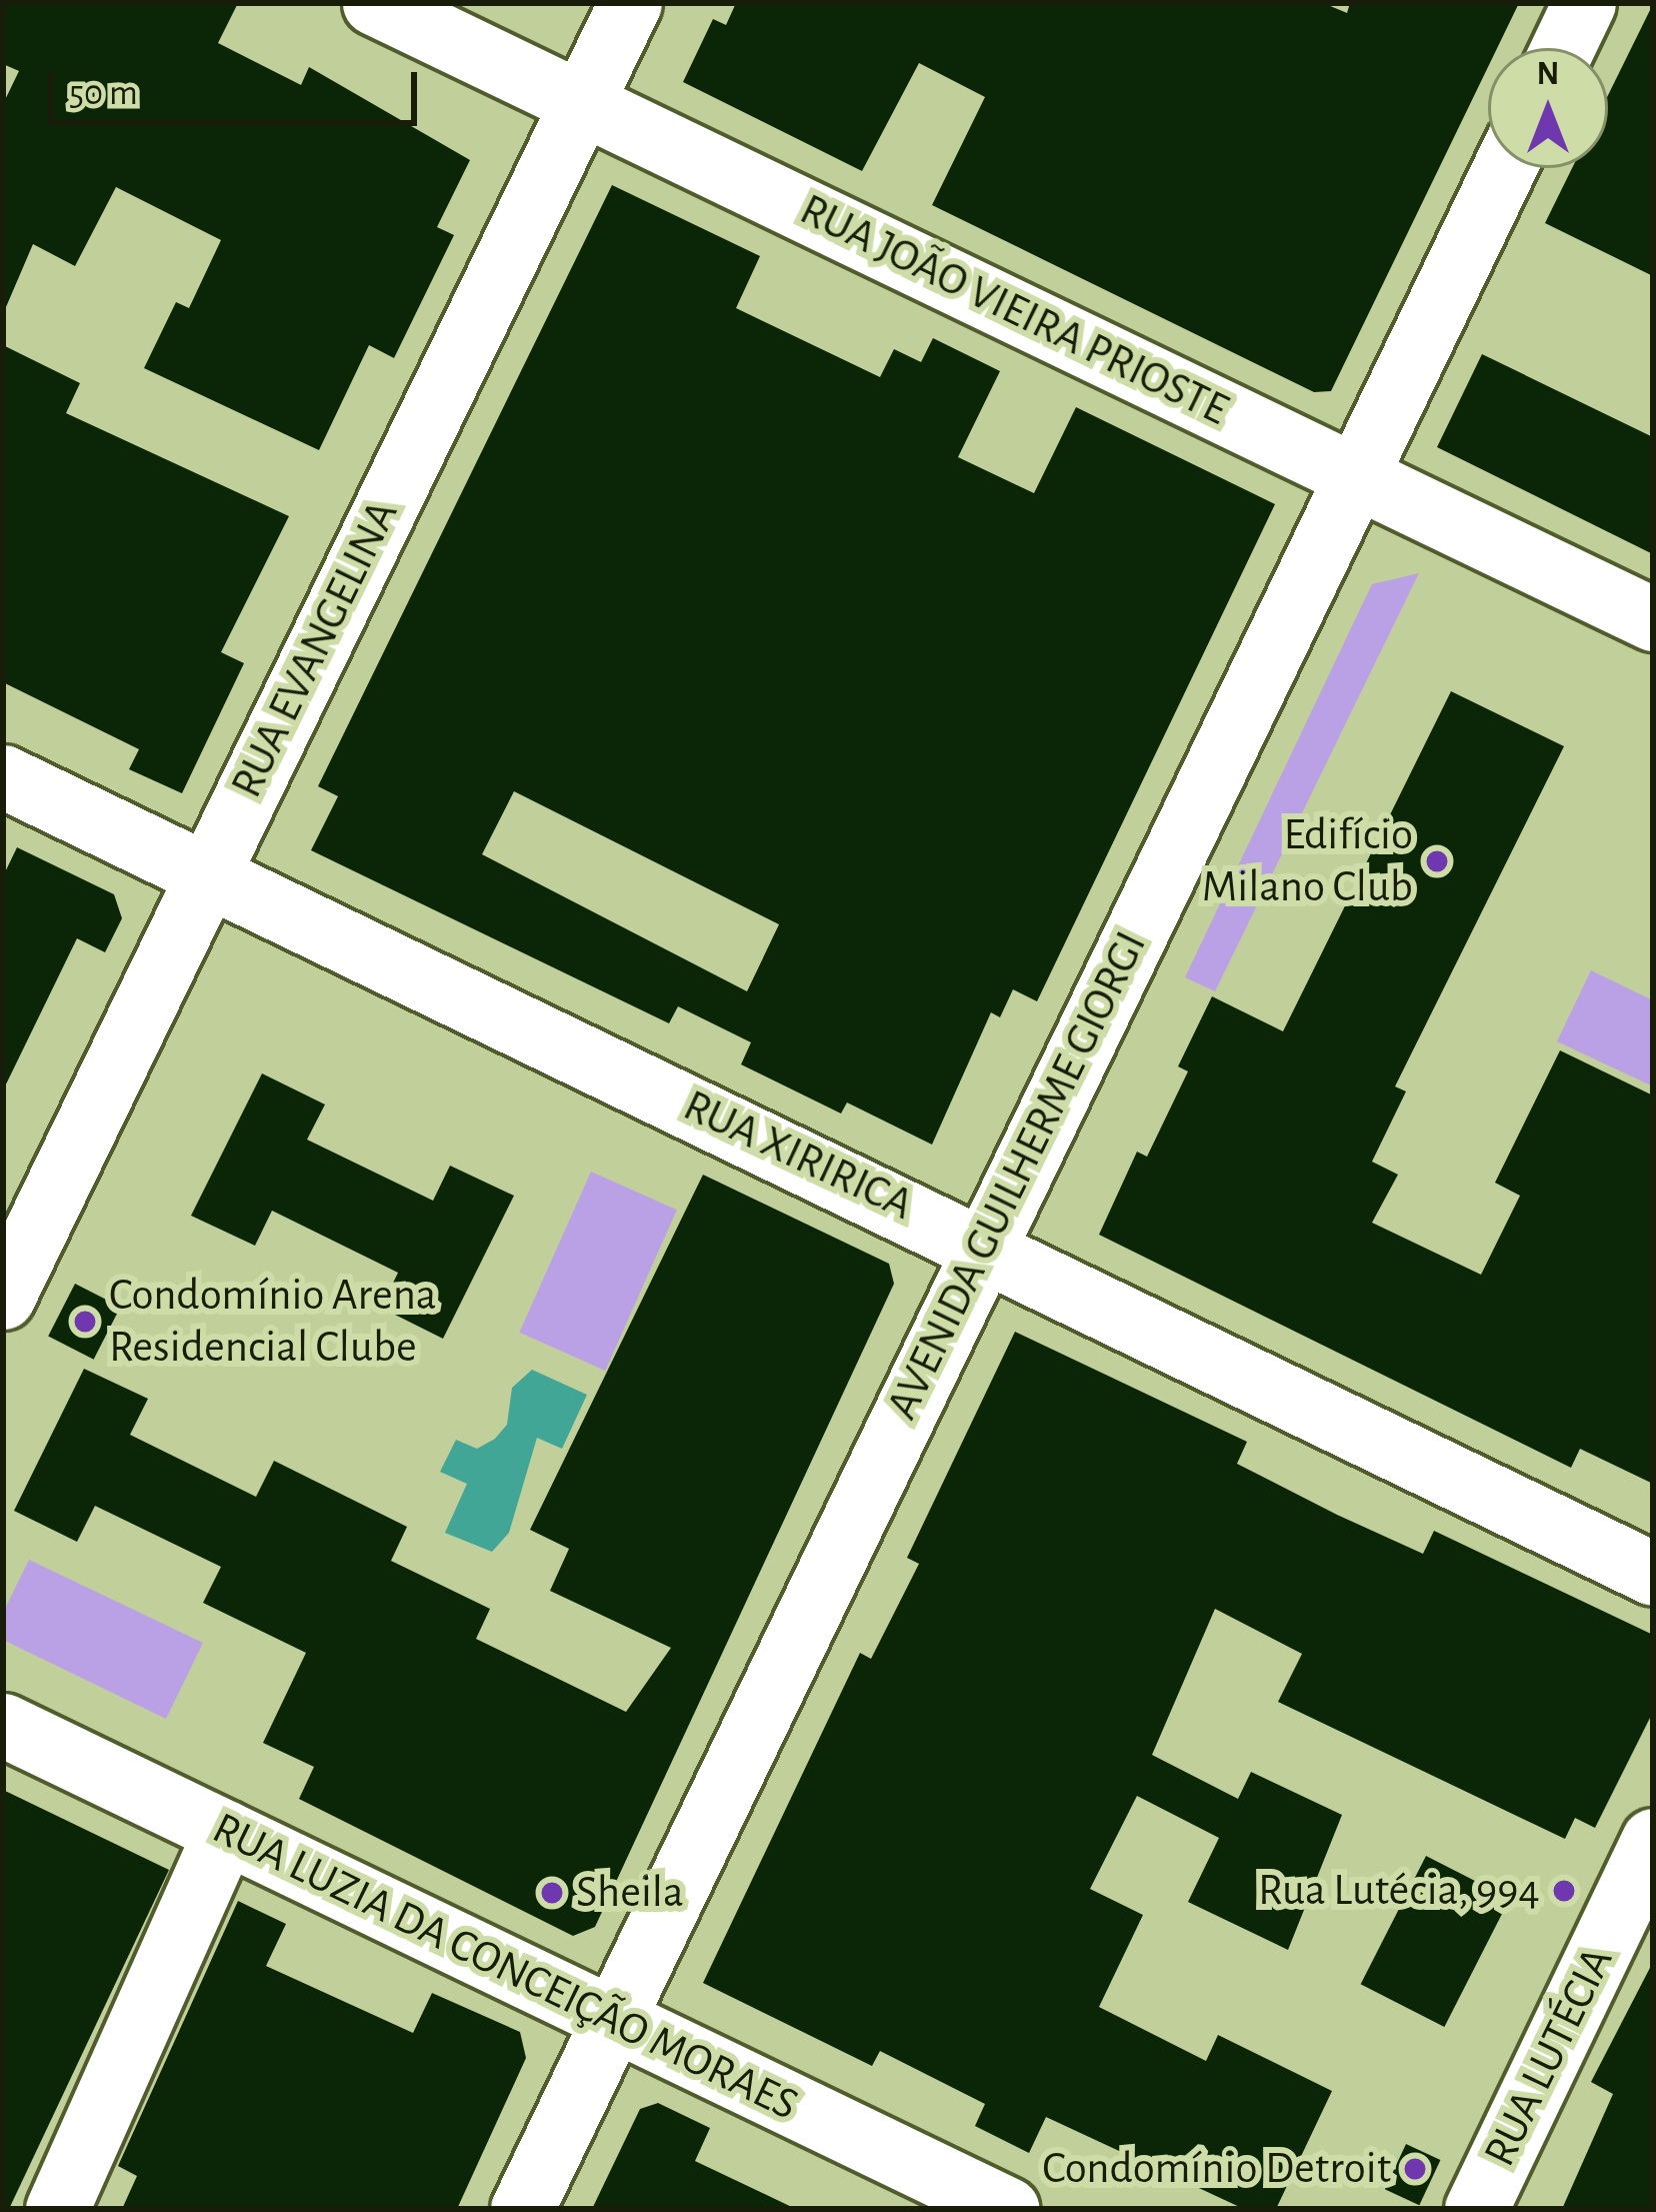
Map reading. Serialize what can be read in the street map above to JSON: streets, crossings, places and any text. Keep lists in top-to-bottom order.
{
  "streets": {
    "street": [
      "RUA JOÃO VIEIRA PRIOSTE",
      "RUA EVANGELINA",
      "RUA XIRIRICA",
      "AVENIDA GUILHERME GIORGI",
      "RUA LUZIA DA CONCEIÇÃO MORAES",
      "RUA LUTÉCIA"
    ]
  },
  "crossings": [
    ["RUA JOÃO VIEIRA PRIOSTE", "RUA EVANGELINA"],
    ["RUA JOÃO VIEIRA PRIOSTE", "AVENIDA GUILHERME GIORGI"],
    ["RUA EVANGELINA", "RUA XIRIRICA"],
    ["RUA XIRIRICA", "AVENIDA GUILHERME GIORGI"],
    ["AVENIDA GUILHERME GIORGI", "RUA LUZIA DA CONCEIÇÃO MORAES"]
  ],
  "places": [
    "Edifício Milano Club",
    "Condomínio Arena Residencial Clube",
    "Rua Lutécia, 994",
    "Sheila",
    "Condomínio Detroit"
  ],
  "scale_bar": "50 m",
  "north": "top"
}
